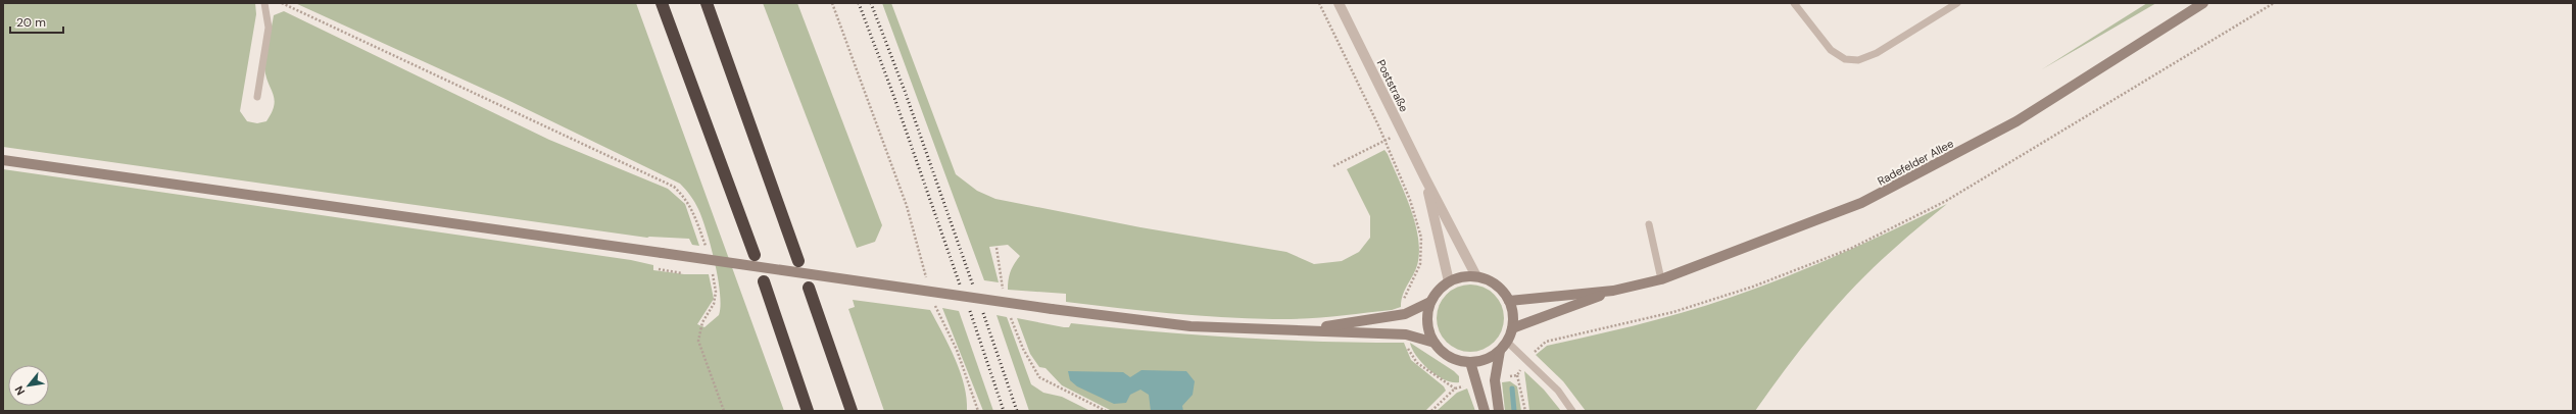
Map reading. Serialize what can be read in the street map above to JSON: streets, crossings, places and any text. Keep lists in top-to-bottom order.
{
  "streets": {
    "main road": ["Radefelder Allee"],
    "street": ["Poststraße"]
  },
  "scale_bar": "20 m",
  "north": "bottom left"
}
